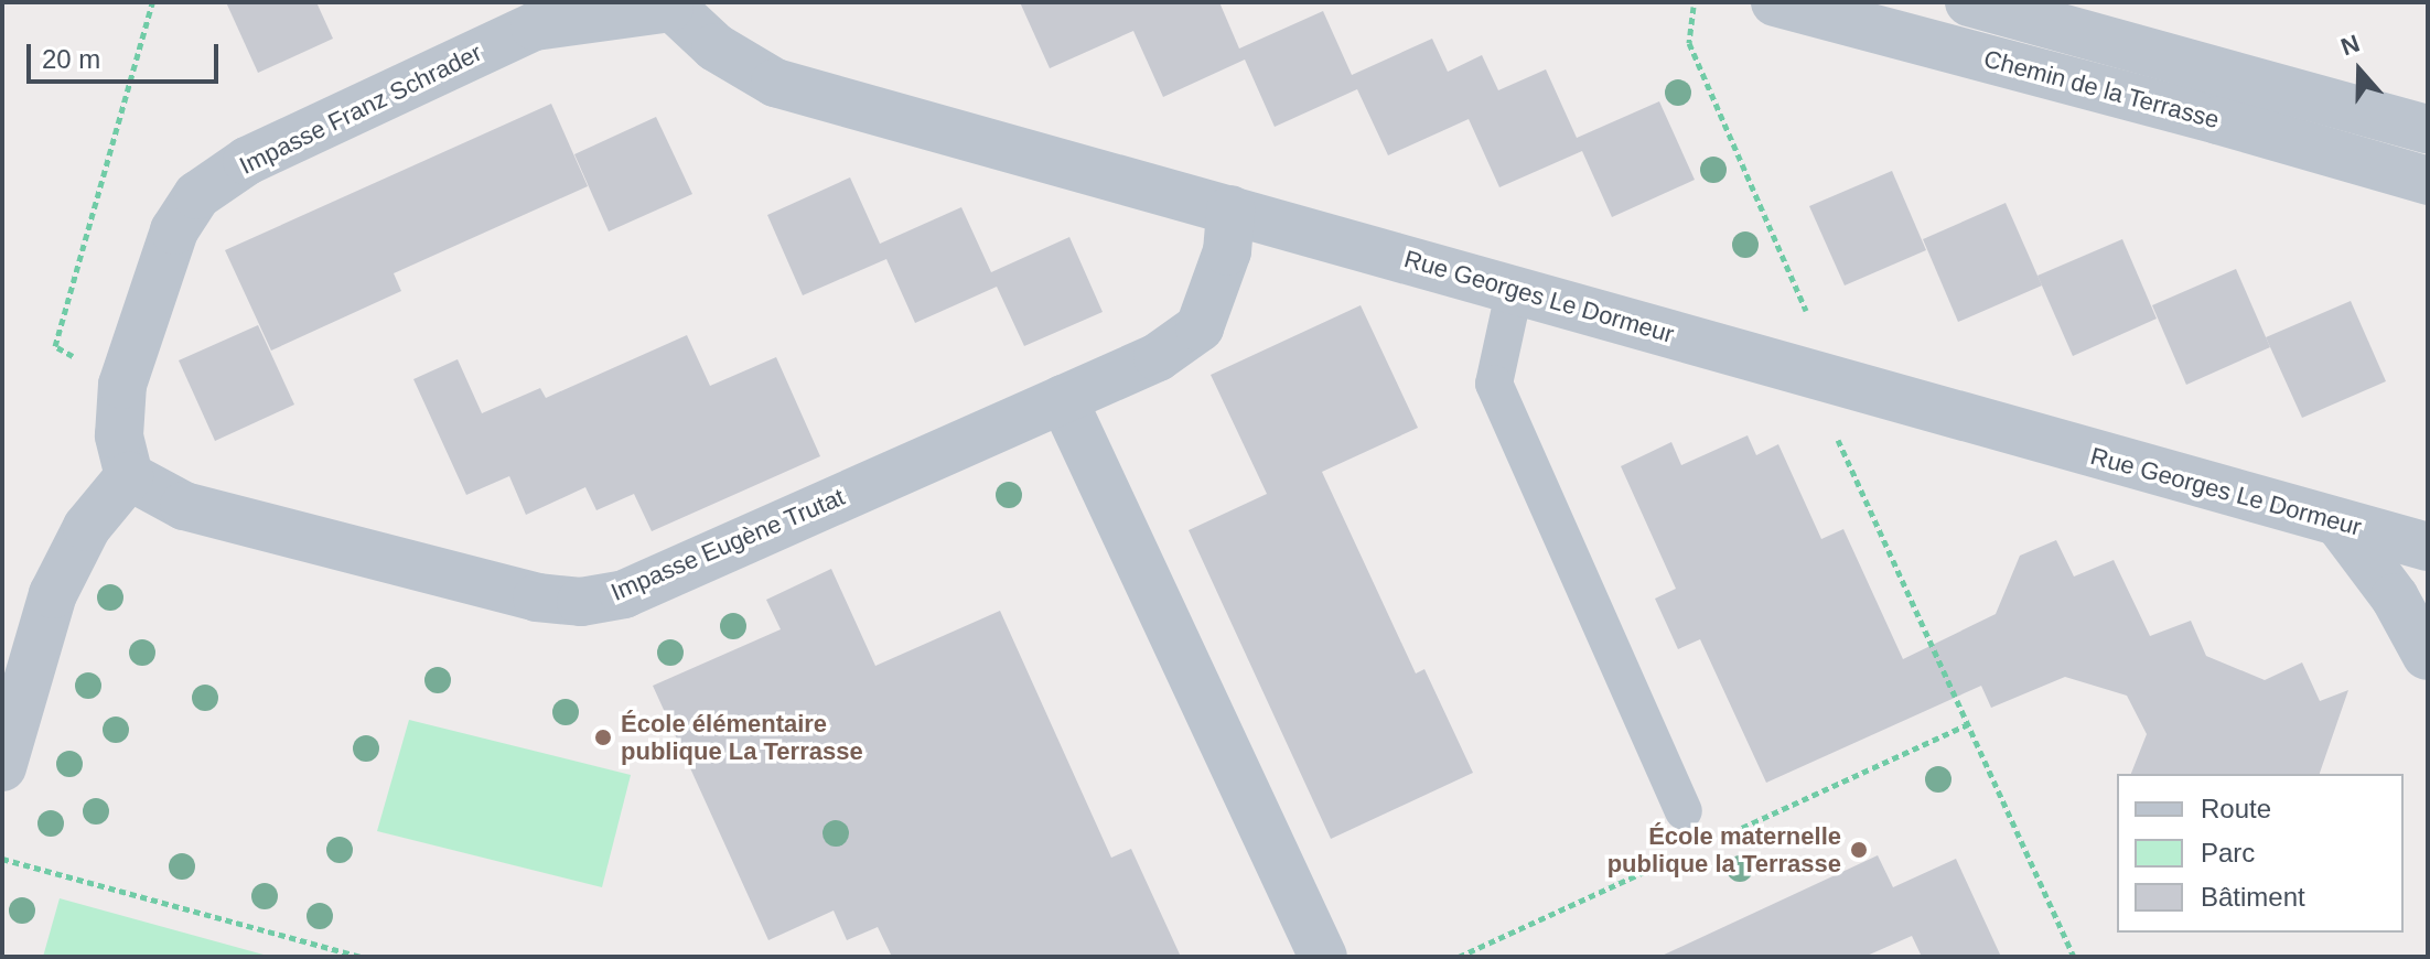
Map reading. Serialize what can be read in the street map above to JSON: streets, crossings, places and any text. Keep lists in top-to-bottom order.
{
  "streets": {
    "street": [
      "Chemin de la Terrasse",
      "Impasse Franz Schrader",
      "Rue Georges Le Dormeur",
      "Impasse Eugène Trutat"
    ]
  },
  "crossings": [
    ["Impasse Franz Schrader", "Rue Georges Le Dormeur"],
    ["Impasse Franz Schrader", "Impasse Eugène Trutat"],
    ["Rue Georges Le Dormeur", "Impasse Eugène Trutat"]
  ],
  "places": ["École élémentaire publique La Terrasse", "École maternelle publique la Terrasse"],
  "legend": ["Route", "Parc", "Bâtiment"],
  "scale_bar": "20 m",
  "north": "top"
}
